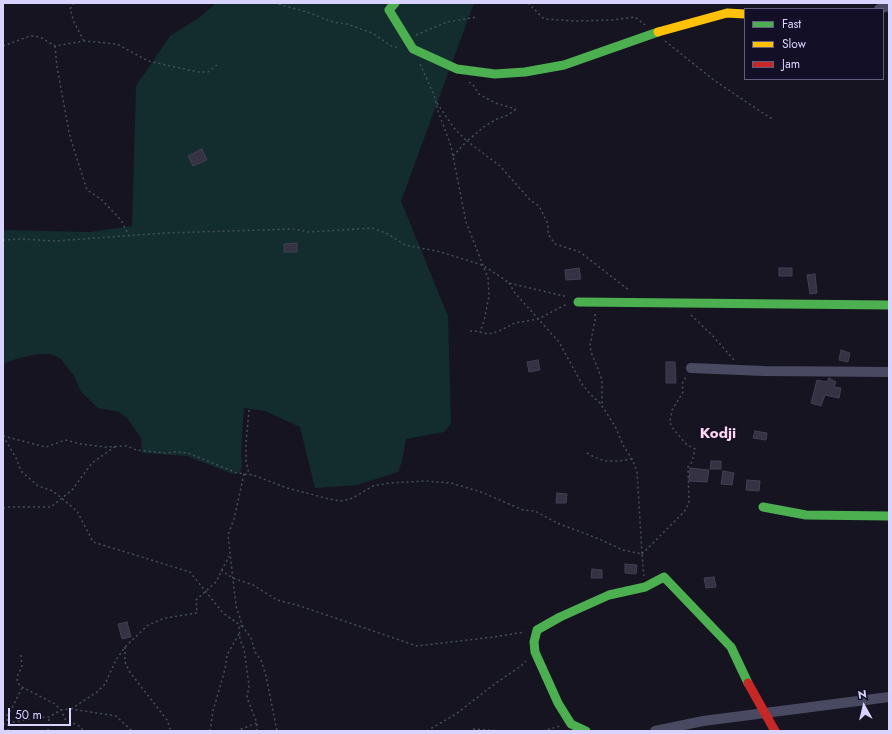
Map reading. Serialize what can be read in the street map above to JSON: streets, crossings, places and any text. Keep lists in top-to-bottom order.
{
  "districts": ["Kodji"],
  "legend": ["Fast", "Slow", "Jam"],
  "scale_bar": "50 m",
  "north": "top"
}
